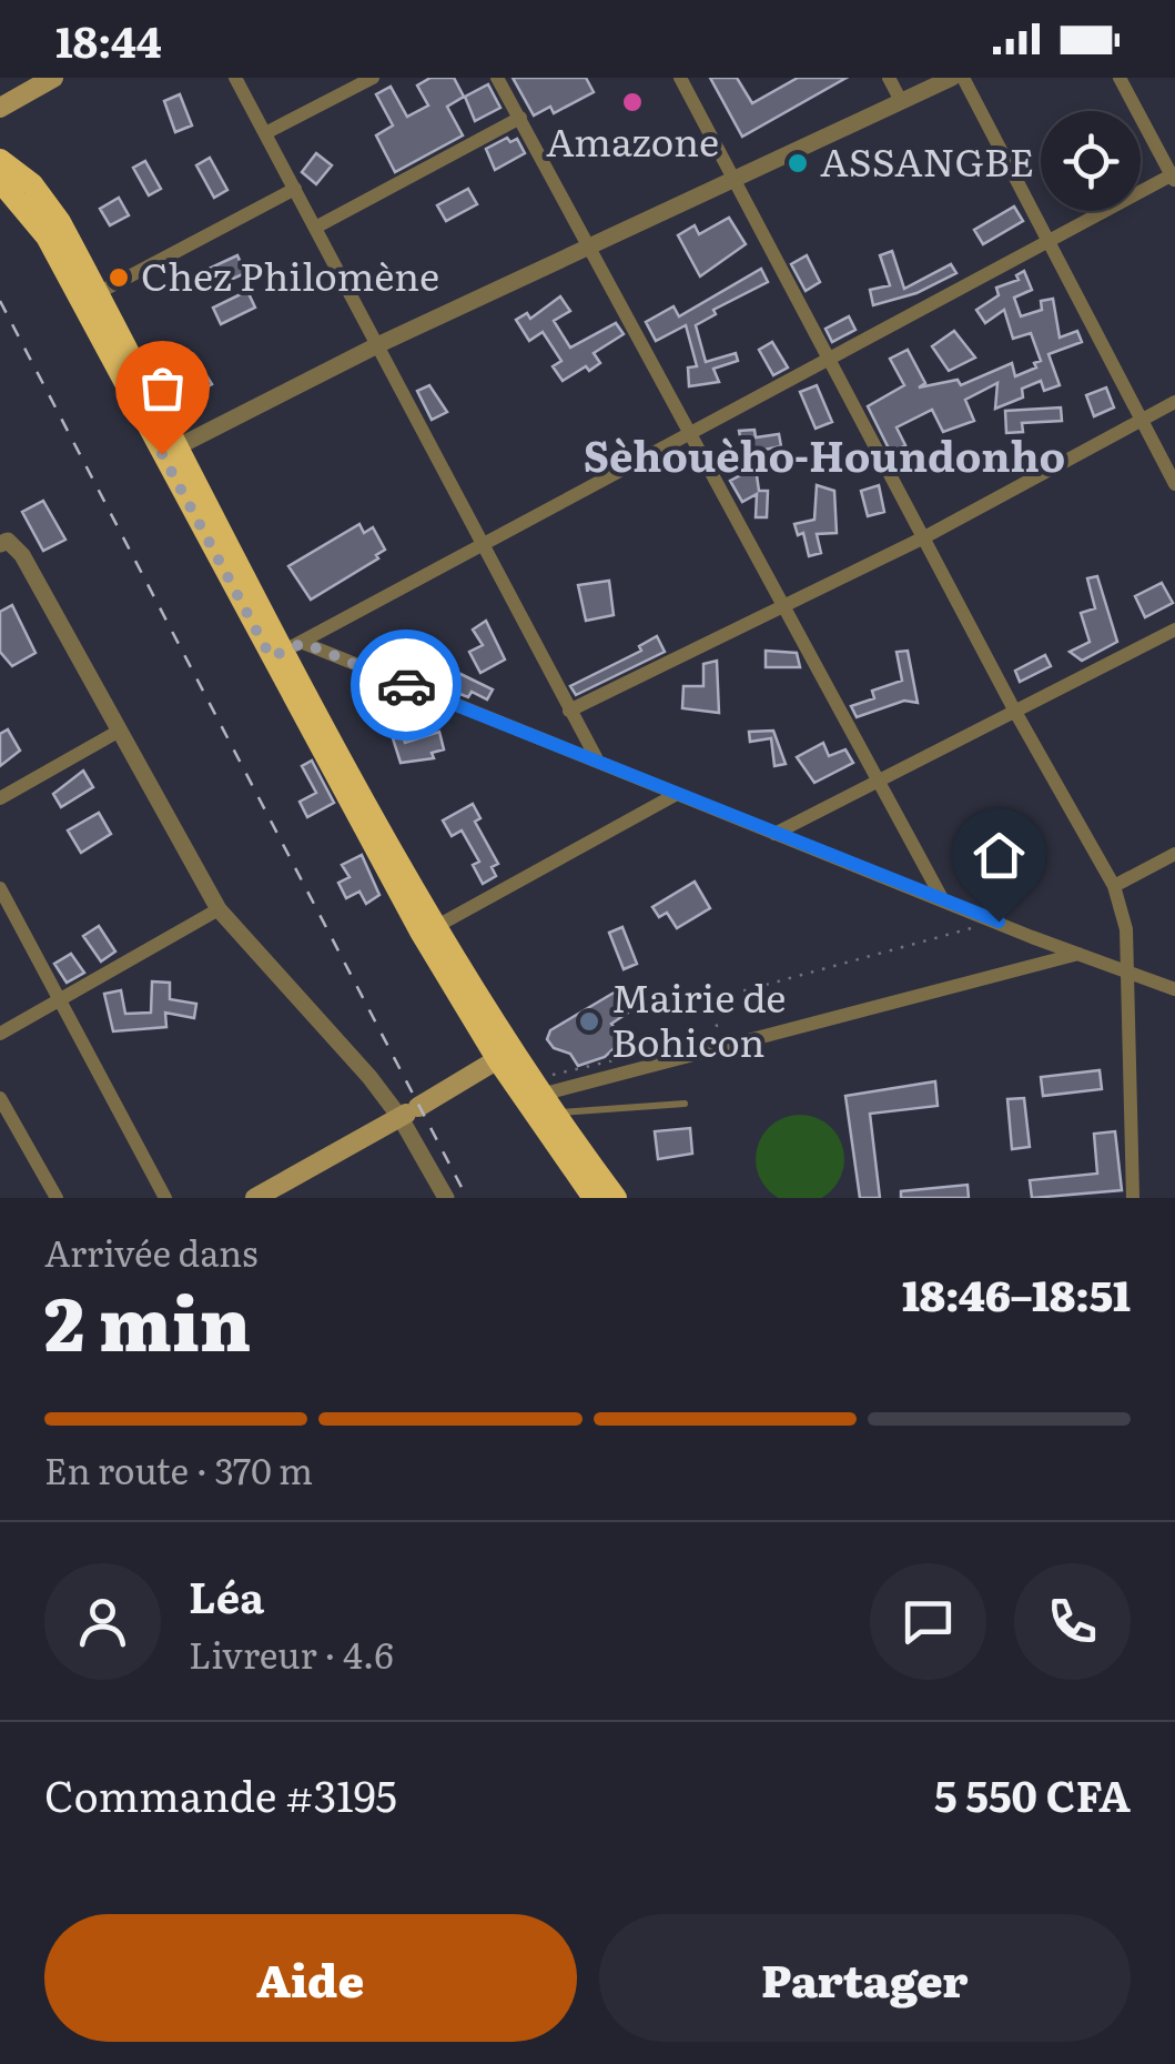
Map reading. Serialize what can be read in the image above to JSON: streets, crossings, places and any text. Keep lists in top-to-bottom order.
{
  "districts": ["Sèhouèho-Houndonho"],
  "places": [
    "Amazone",
    "ASSANGBE",
    "Chez Philomène",
    "Mairie de Bohicon"
  ],
  "page": {
    "status": "18:44",
    "heading": ["2 min", "Arrivée dans", "18:46–18:51"],
    "panel": [
      "Léa",
      "Livreur · 4.6",
      "Commande #3195",
      "5 550 CFA"
    ],
    "bar": "En route · 370 m",
    "buttons": ["Aide", "Partager"]
  }
}
